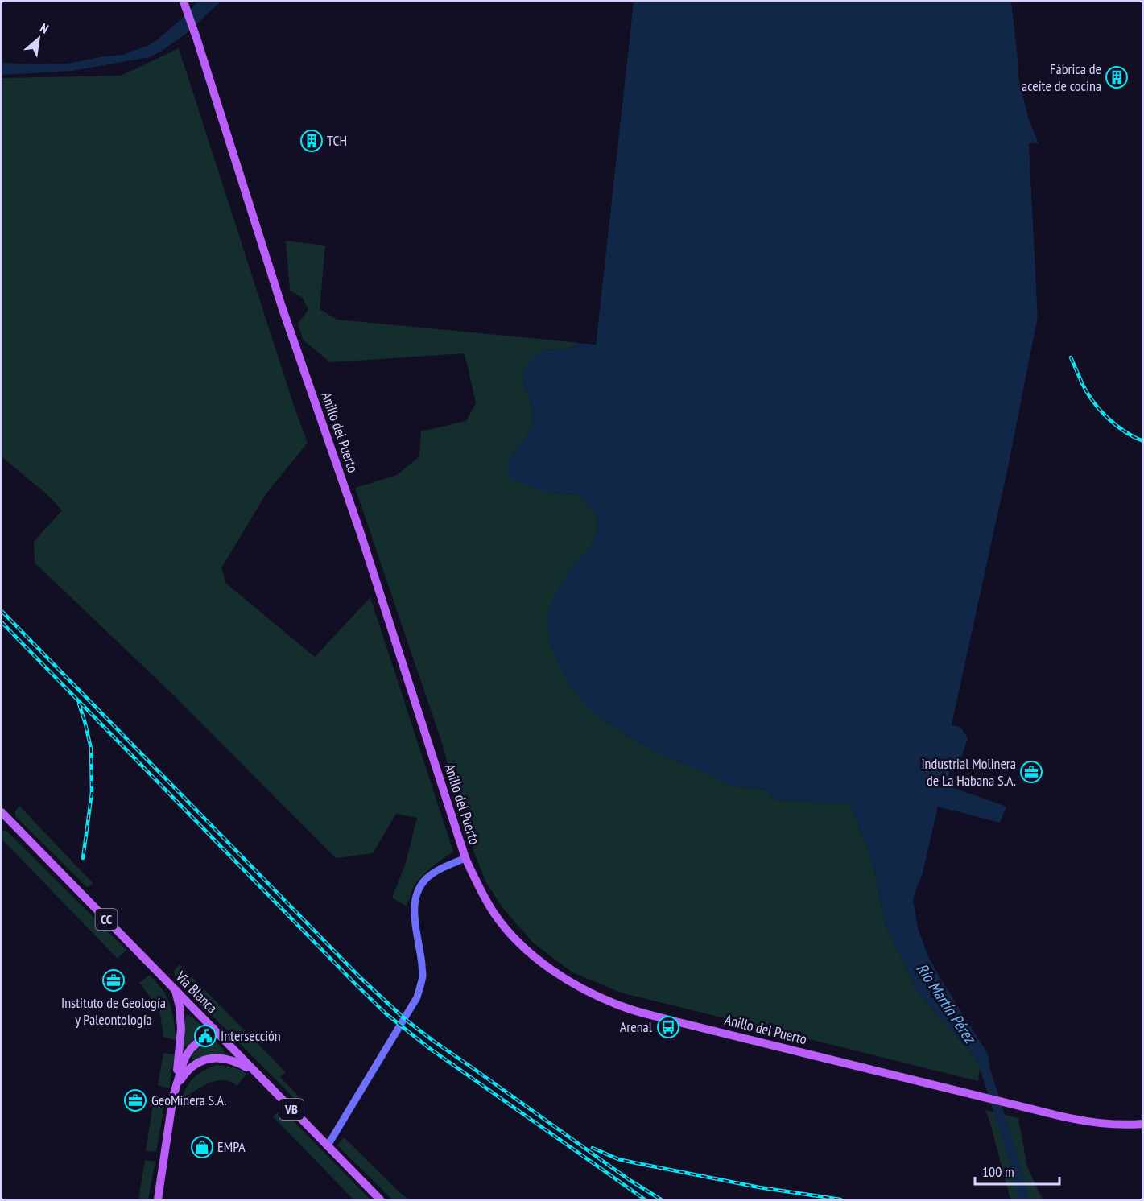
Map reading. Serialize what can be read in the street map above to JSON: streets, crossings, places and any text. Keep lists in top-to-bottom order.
{
  "streets": {
    "main road": [
      "Anillo del Puerto",
      "CC",
      "Vía Blanca",
      "VB"
    ]
  },
  "water": ["Río Martín Pérez"],
  "places": {
    "building": ["Fábrica de aceite de cocina", "TCH"],
    "office": ["Industrial Molinera de La Habana S.A.", "Instituto de Geología y Paleontología", "GeoMinera S.A."],
    "bus stop": ["Arenal"],
    "public building": ["Intersección"],
    "shop": ["EMPA"]
  },
  "scale_bar": "100 m",
  "north": "top right"
}
